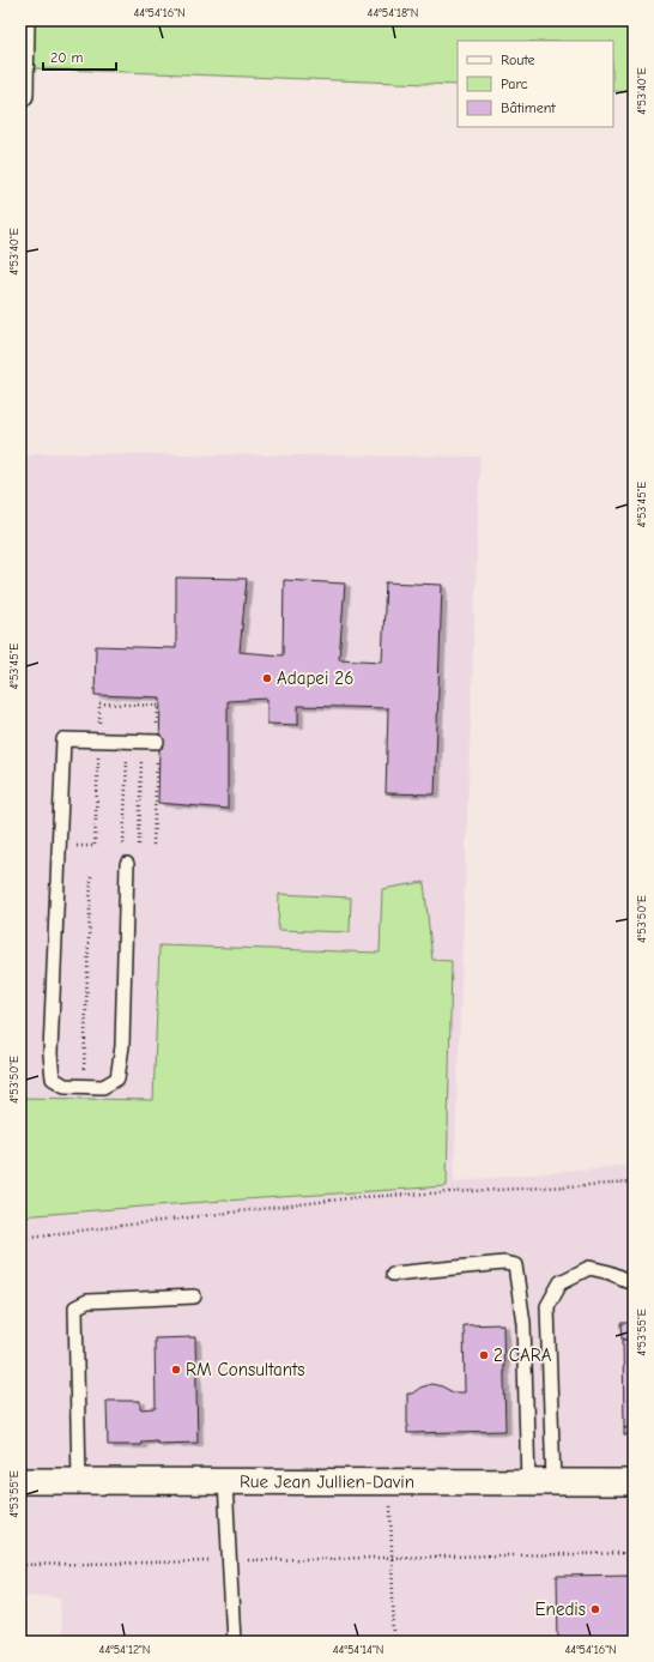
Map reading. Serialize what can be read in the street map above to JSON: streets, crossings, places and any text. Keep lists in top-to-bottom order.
{
  "streets": {
    "street": ["Rue Jean Jullien-Davin"]
  },
  "places": [
    "Adapei 26",
    "2 CARA",
    "RM Consultants",
    "Enedis"
  ],
  "legend": ["Route", "Parc", "Bâtiment"],
  "scale_bar": "20 m",
  "coordinates": [
    "44°54'16\"N",
    "44°54'18\"N",
    "4°53'40\"E",
    "4°53'45\"E",
    "4°53'50\"E",
    "4°53'55\"E",
    "44°54'12\"N",
    "44°54'14\"N"
  ]
}
